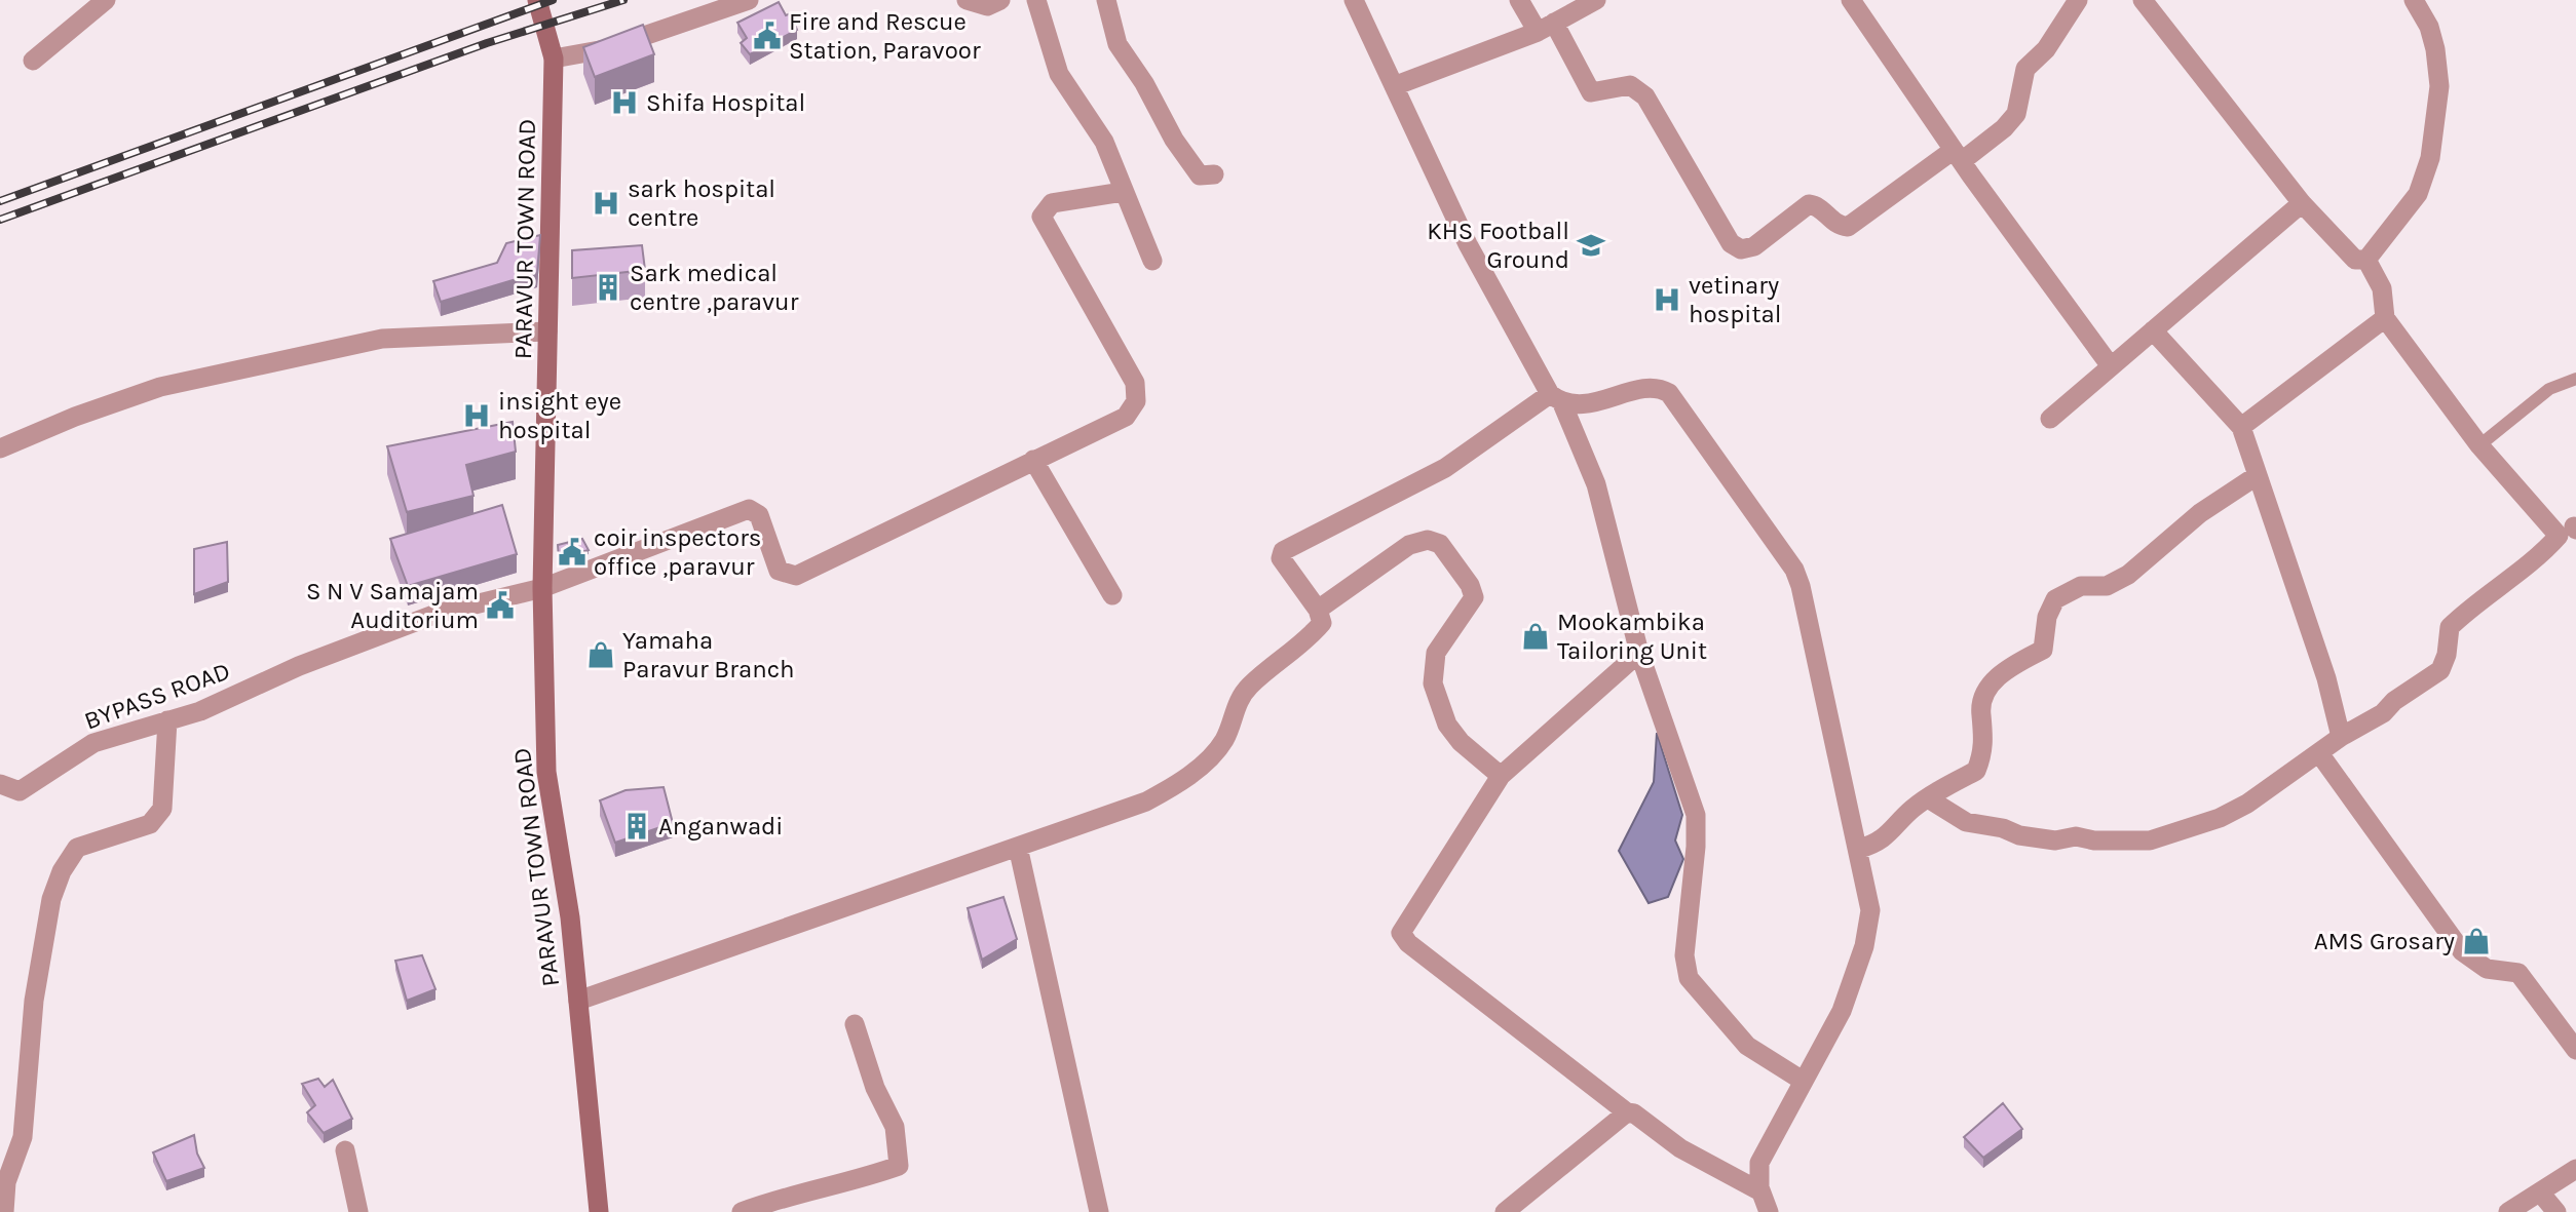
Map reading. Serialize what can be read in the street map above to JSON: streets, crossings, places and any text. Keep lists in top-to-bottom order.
{
  "streets": {
    "main road": ["PARAVUR TOWN ROAD"],
    "street": ["BYPASS ROAD"]
  },
  "crossings": [
    ["PARAVUR TOWN ROAD", "BYPASS ROAD"]
  ],
  "places": {
    "public building": ["Fire and Rescue Station, Paravoor", "coir inspectors office ,paravur", "S N V Samajam Auditorium"],
    "hospital": [
      "Shifa Hospital",
      "sark hospital centre",
      "vetinary hospital",
      "insight eye hospital"
    ],
    "school or university": ["KHS Football Ground"],
    "building": ["Sark medical centre ,paravur", "Anganwadi"],
    "shop": ["Mookambika Tailoring Unit", "Yamaha Paravur Branch", "AMS Grosary"]
  }
}
